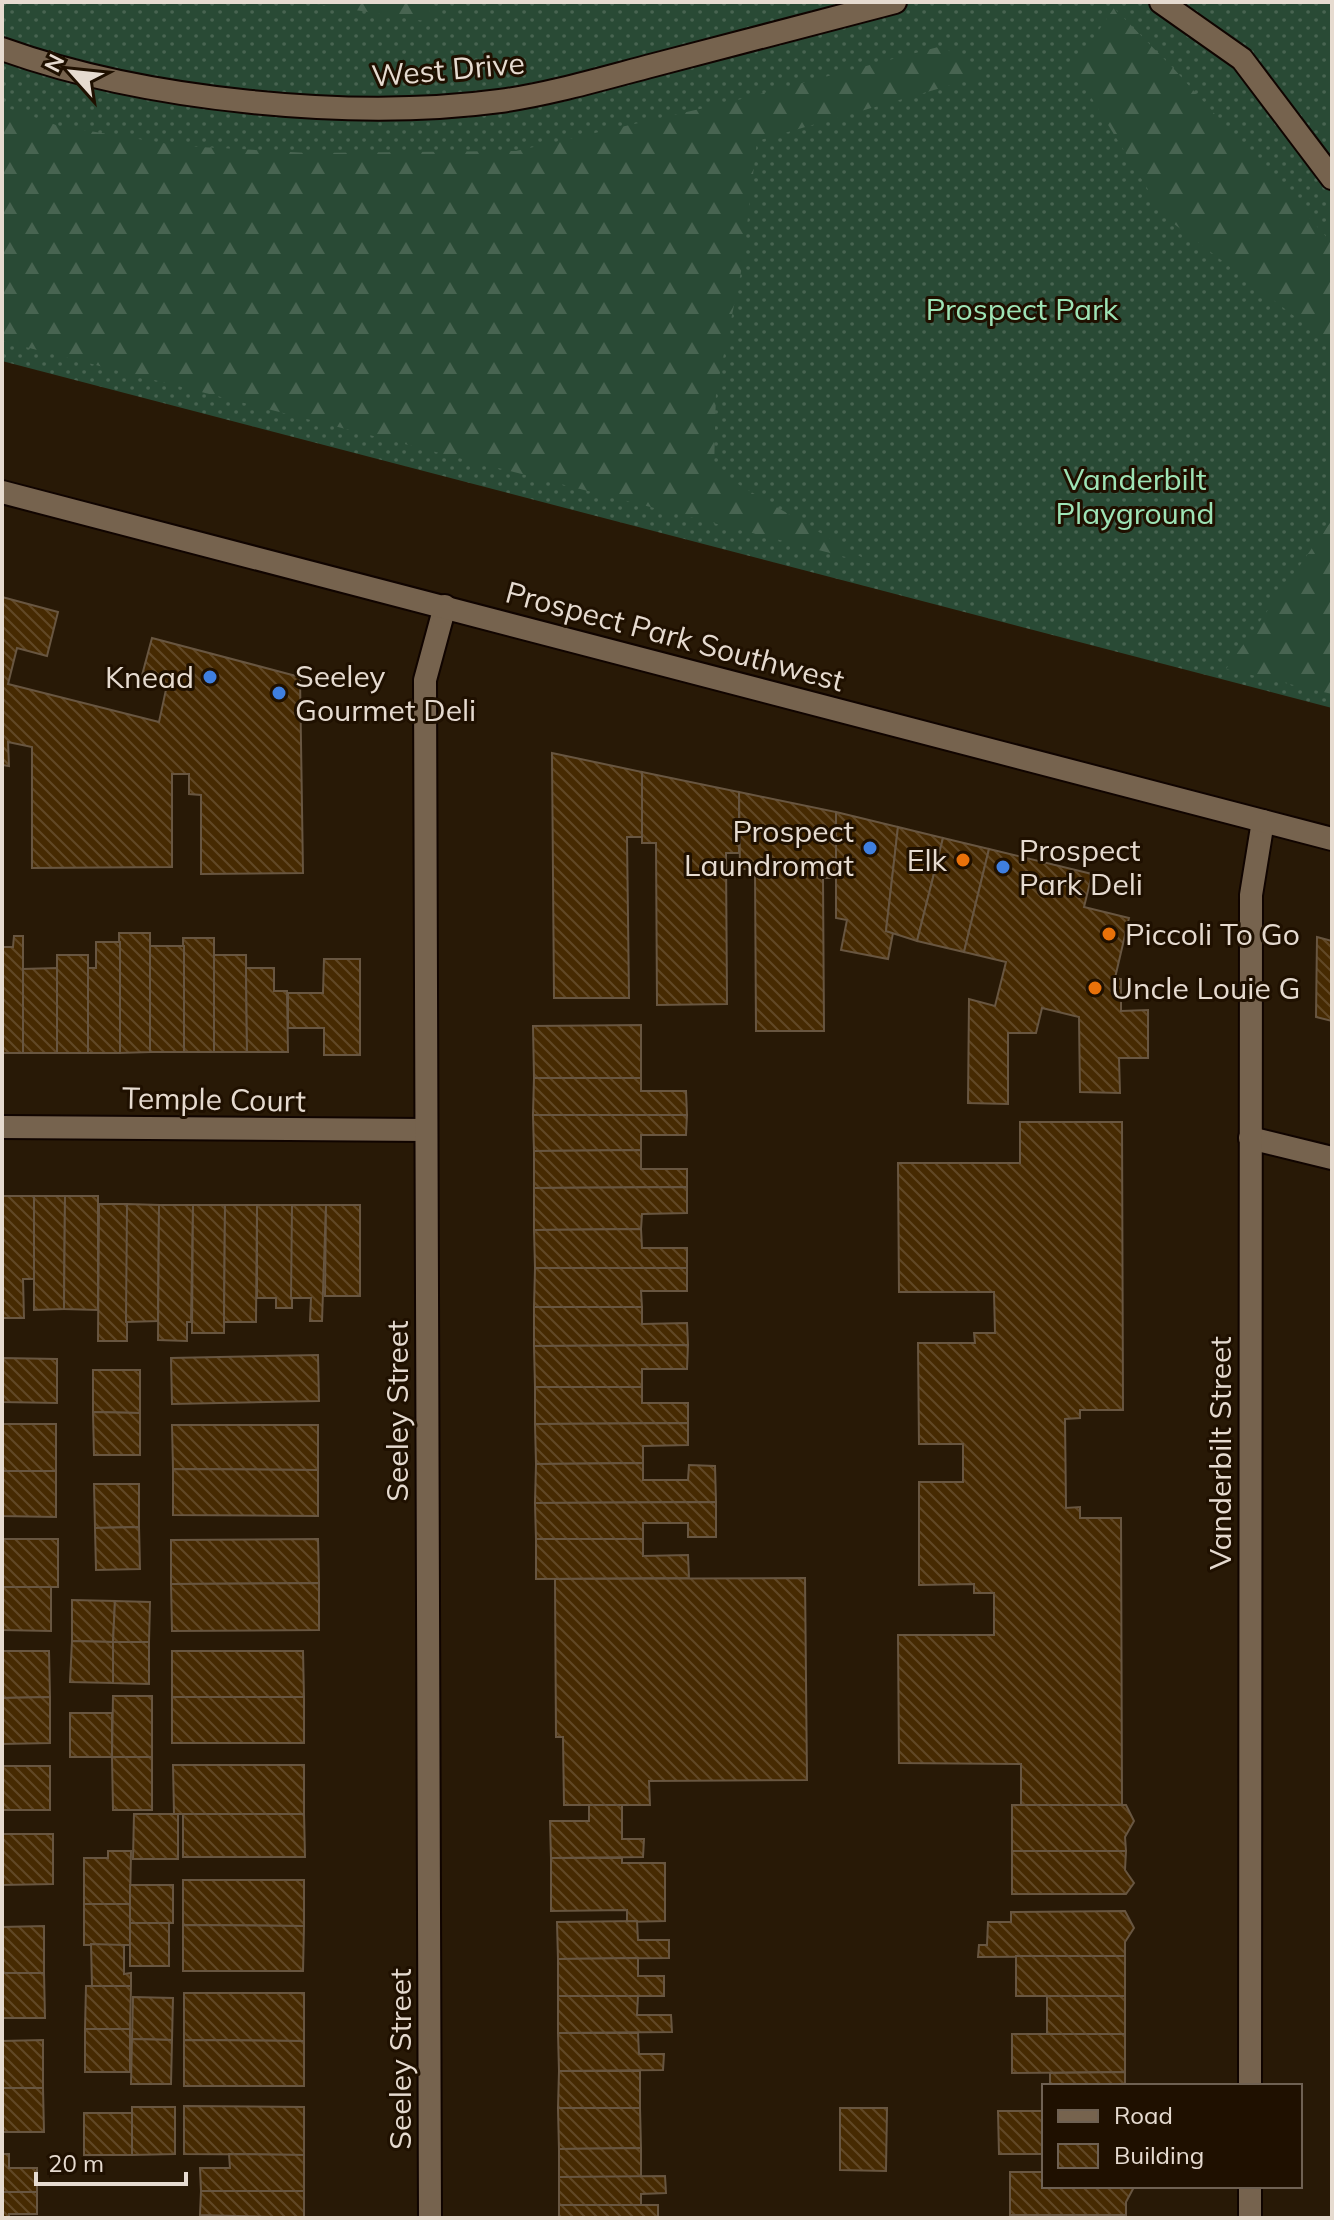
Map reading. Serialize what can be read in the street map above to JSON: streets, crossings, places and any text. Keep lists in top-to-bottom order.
{
  "streets": {
    "street": [
      "West Drive",
      "Prospect Park Southwest",
      "Temple Court",
      "Seeley Street",
      "Vanderbilt Street"
    ]
  },
  "crossings": [
    ["Prospect Park Southwest", "Seeley Street"],
    ["Prospect Park Southwest", "Vanderbilt Street"],
    ["Temple Court", "Seeley Street"]
  ],
  "parks": ["Prospect Park", "Vanderbilt Playground"],
  "places": [
    "Knead",
    "Seeley Gourmet Deli",
    "Prospect Laundromat",
    "Elk",
    "Prospect Park Deli",
    "Piccoli To Go",
    "Uncle Louie G"
  ],
  "legend": ["Road", "Building"],
  "scale_bar": "20 m",
  "north": "top left"
}
